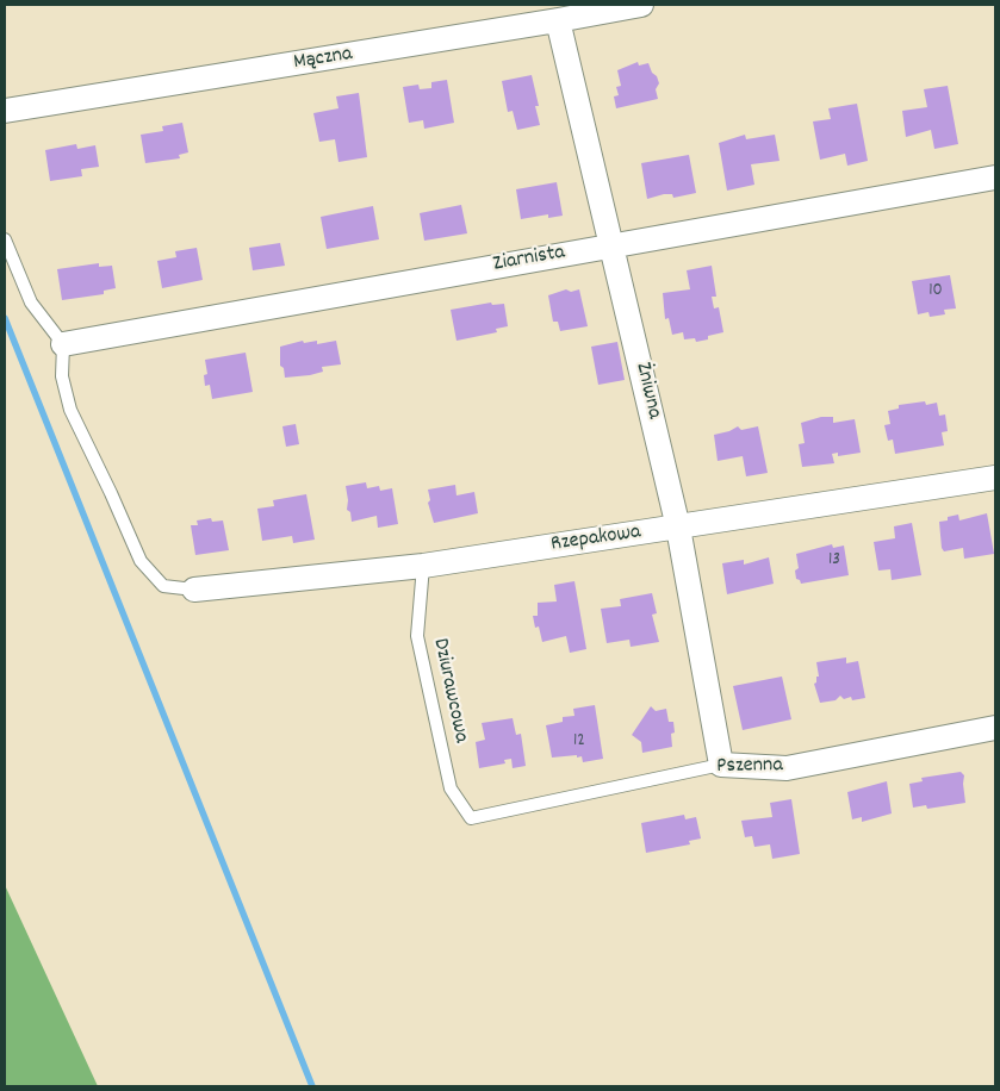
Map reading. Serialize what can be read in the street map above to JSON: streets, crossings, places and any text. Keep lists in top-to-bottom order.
{
  "streets": {
    "street": [
      "Mączna",
      "Ziarnista",
      "Żniwna",
      "Rzepakowa",
      "Pszenna"
    ],
    "lane": ["Dziurawcowa"]
  },
  "crossings": [
    ["Mączna", "Żniwna"],
    ["Ziarnista", "Żniwna"],
    ["Żniwna", "Rzepakowa"],
    ["Żniwna", "Pszenna"],
    ["Rzepakowa", "Dziurawcowa"],
    ["Dziurawcowa", "Pszenna"]
  ],
  "house_numbers": ["10", "13", "12"]
}
